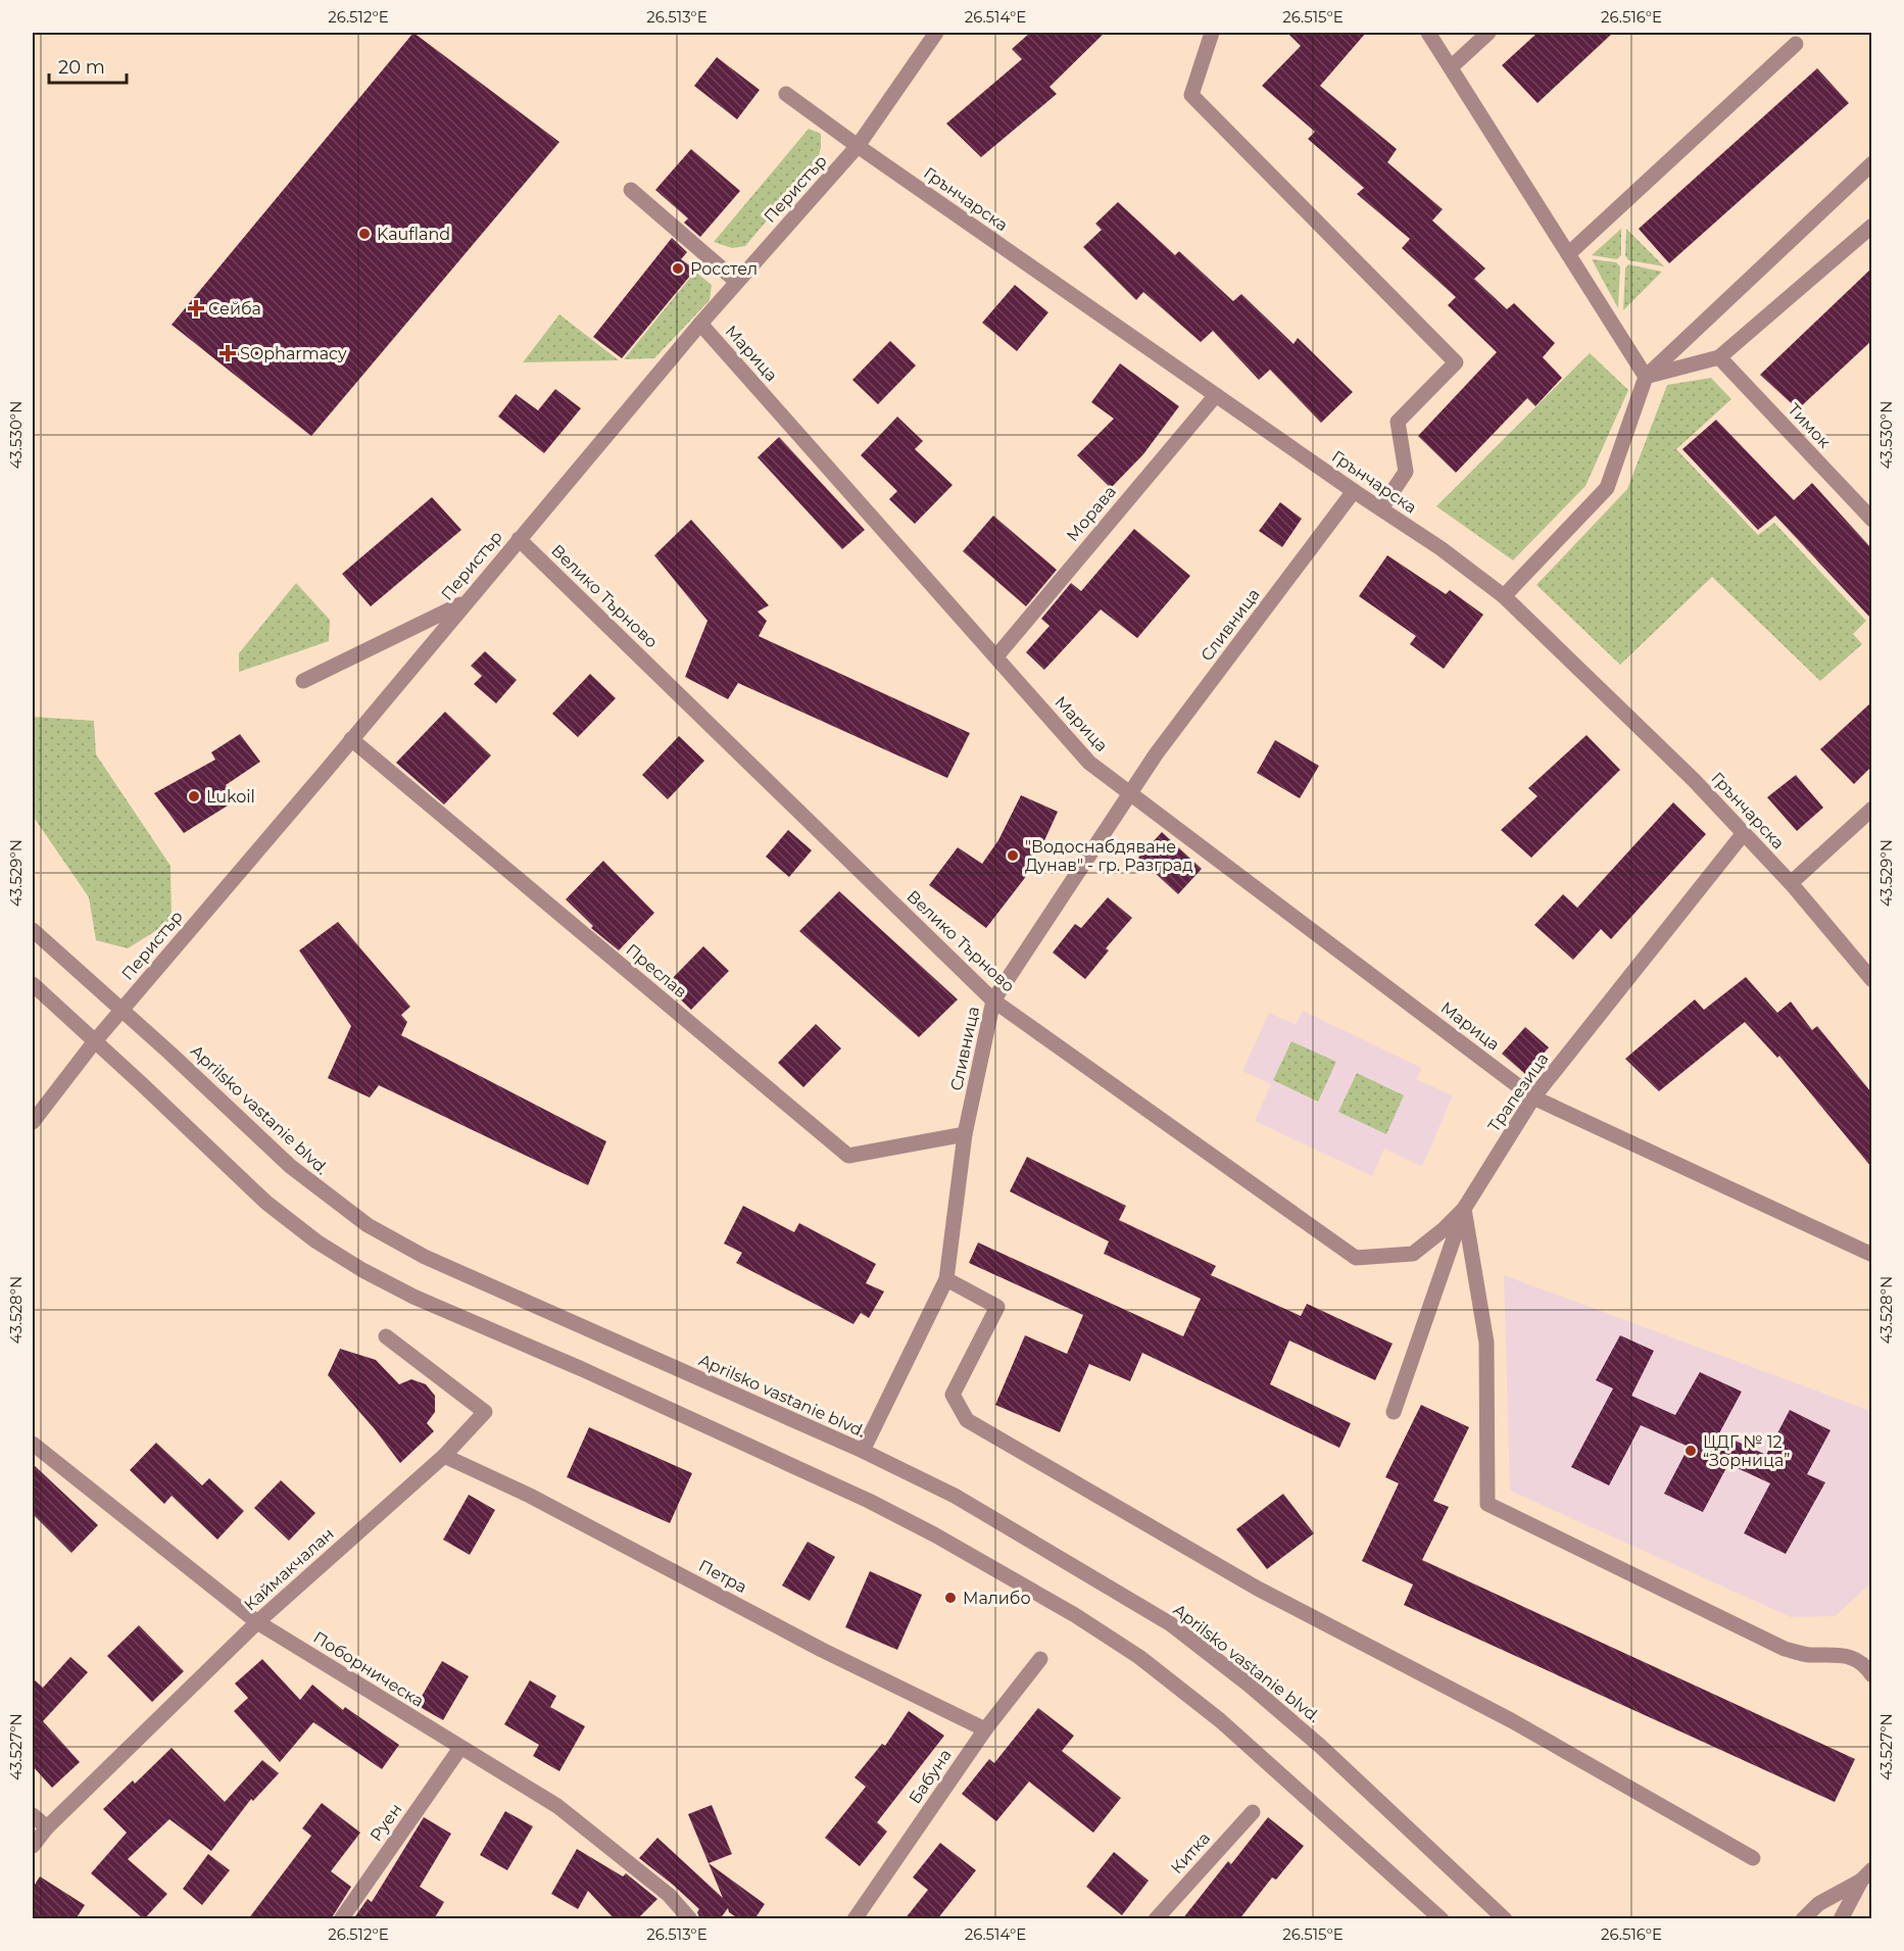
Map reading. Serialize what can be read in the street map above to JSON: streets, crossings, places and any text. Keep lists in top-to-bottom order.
{
  "streets": {
    "street": [
      "Перистър",
      "Грънчарска",
      "Марица",
      "Тимок",
      "Морава",
      "Велико Търново",
      "Сливница",
      "Преслав",
      "Трапезица",
      "Aprilsko vastanie blvd.",
      "Каймакчалан",
      "Петра",
      "Поборническа",
      "Бабуна",
      "Руен",
      "Китка"
    ]
  },
  "crossings": [
    ["Перистър", "Грънчарска"],
    ["Перистър", "Марица"],
    ["Перистър", "Велико Търново"],
    ["Перистър", "Преслав"],
    ["Перистър", "Aprilsko vastanie blvd."],
    ["Грънчарска", "Морава"],
    ["Грънчарска", "Сливница"],
    ["Грънчарска", "Трапезица"],
    ["Марица", "Морава"],
    ["Марица", "Сливница"],
    ["Марица", "Трапезица"],
    ["Велико Търново", "Сливница"],
    ["Велико Търново", "Трапезица"],
    ["Сливница", "Преслав"],
    ["Сливница", "Aprilsko vastanie blvd."],
    ["Каймакчалан", "Петра"],
    ["Каймакчалан", "Поборническа"],
    ["Петра", "Бабуна"],
    ["Поборническа", "Руен"]
  ],
  "places": {
    "other": [
      "Kaufland",
      "Росстел",
      "Lukoil",
      "\"Водоснабдяване Дунав\" - гр. Разград",
      "ЦДГ № 12 “Зорница”",
      "Малибо"
    ],
    "health": ["Сейба", "SOpharmacy"]
  },
  "scale_bar": "20 m",
  "coordinates": [
    "26.512°E",
    "26.513°E",
    "26.514°E",
    "26.515°E",
    "26.516°E",
    "43.530°N",
    "43.529°N",
    "43.528°N",
    "43.527°N"
  ]
}
